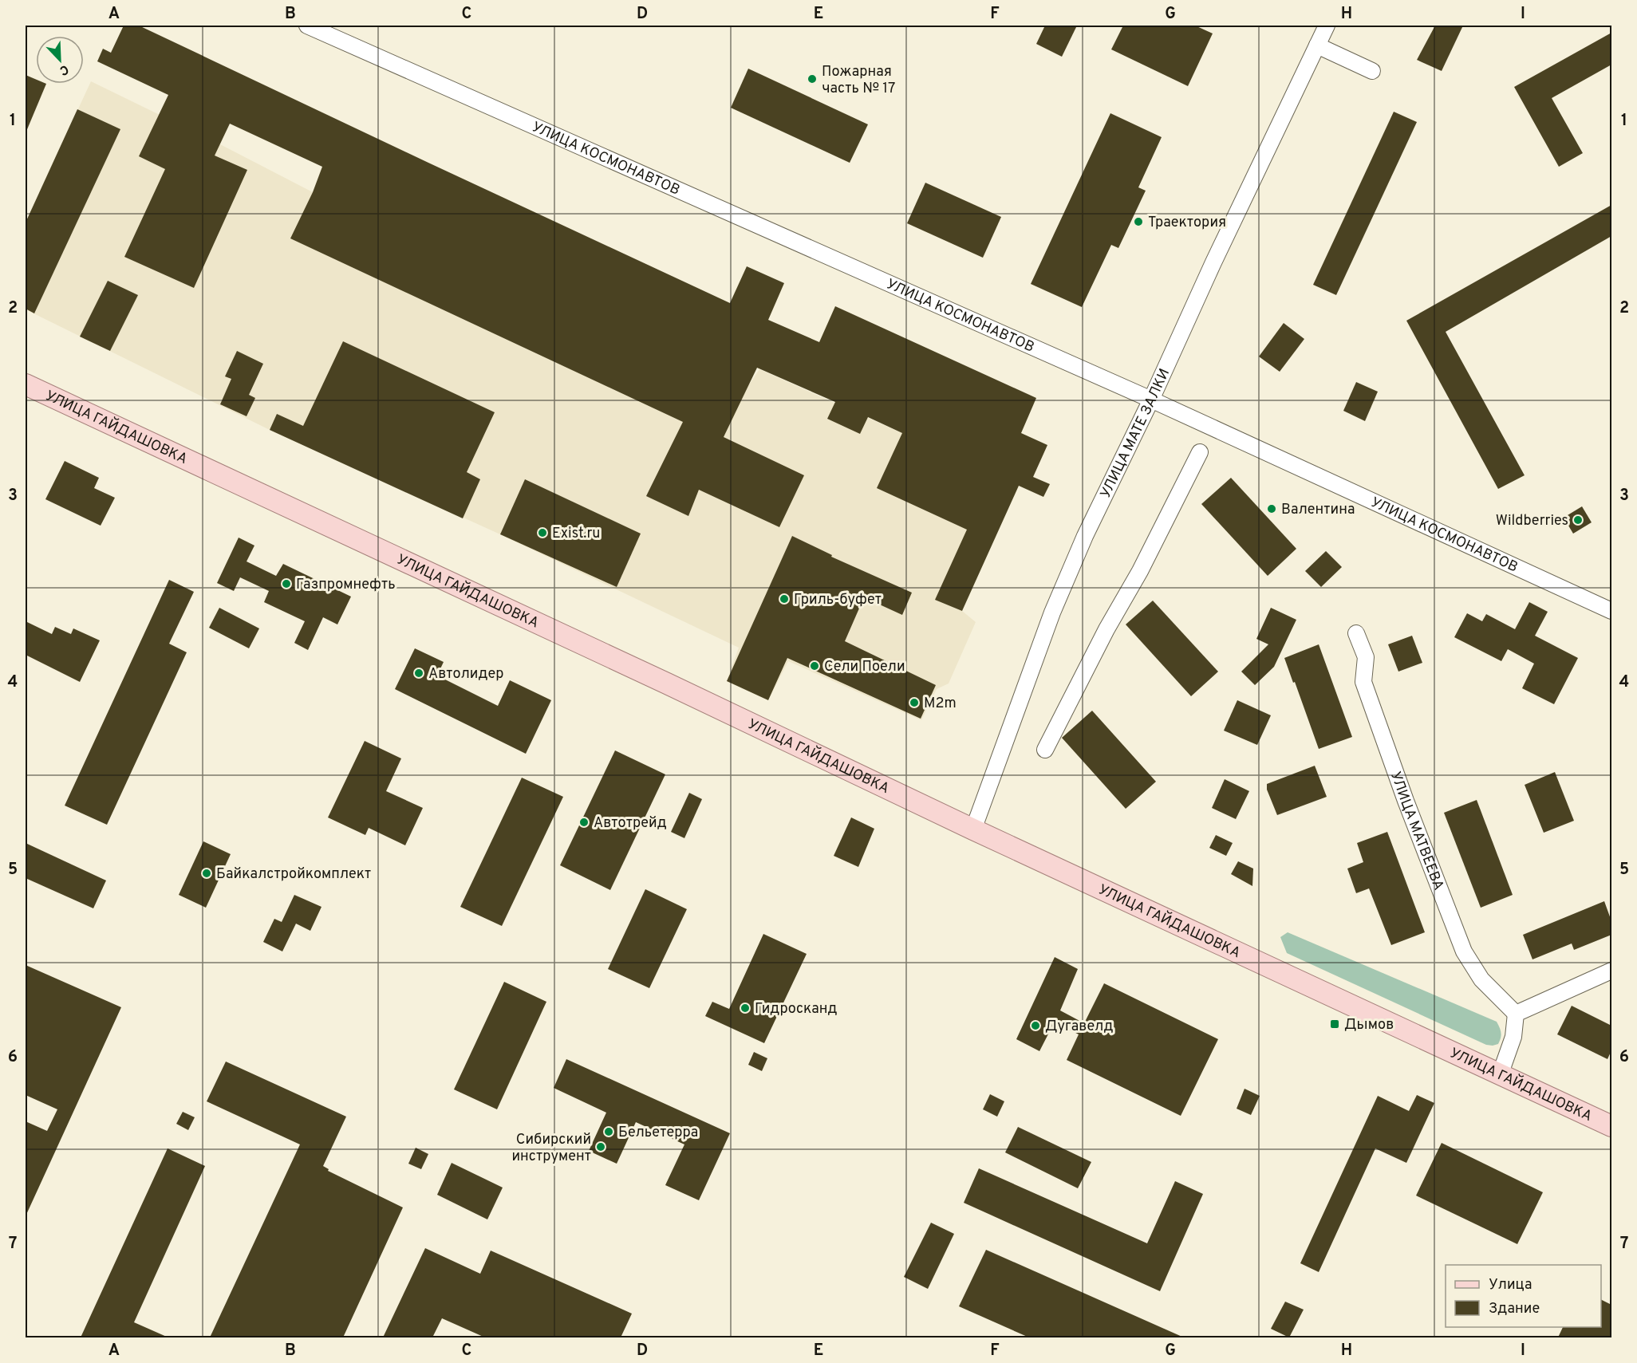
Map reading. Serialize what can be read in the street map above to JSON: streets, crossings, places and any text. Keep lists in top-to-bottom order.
{
  "streets": {
    "main road": ["УЛИЦА ГАЙДАШОВКА"],
    "street": ["УЛИЦА КОСМОНАВТОВ", "УЛИЦА МАТЕ ЗАЛКИ", "УЛИЦА МАТВЕЕВА"]
  },
  "crossings": [
    ["УЛИЦА КОСМОНАВТОВ", "УЛИЦА МАТЕ ЗАЛКИ"],
    ["УЛИЦА ГАЙДАШОВКА", "УЛИЦА МАТЕ ЗАЛКИ"]
  ],
  "places": {
    "other": [
      "Пожарная часть № 17",
      "Траектория",
      "Валентина",
      "Wildberries",
      "Exist.ru",
      "Газпромнефть",
      "Гриль-буфет",
      "Сели Поели",
      "Автолидер",
      "М2m",
      "Автотрейд",
      "Байкалстройкомплект",
      "Гидросканд",
      "Дугавелд",
      "Бельетерра",
      "Сибирский инструмент"
    ],
    "transit": ["Дымов"]
  },
  "legend": ["Улица", "Здание"],
  "north": "bottom right",
  "grid": {
    "columns": [
      "A",
      "B",
      "C",
      "D",
      "E",
      "F",
      "G",
      "H",
      "I"
    ],
    "rows": [
      "1",
      "2",
      "3",
      "4",
      "5",
      "6",
      "7"
    ]
  }
}
